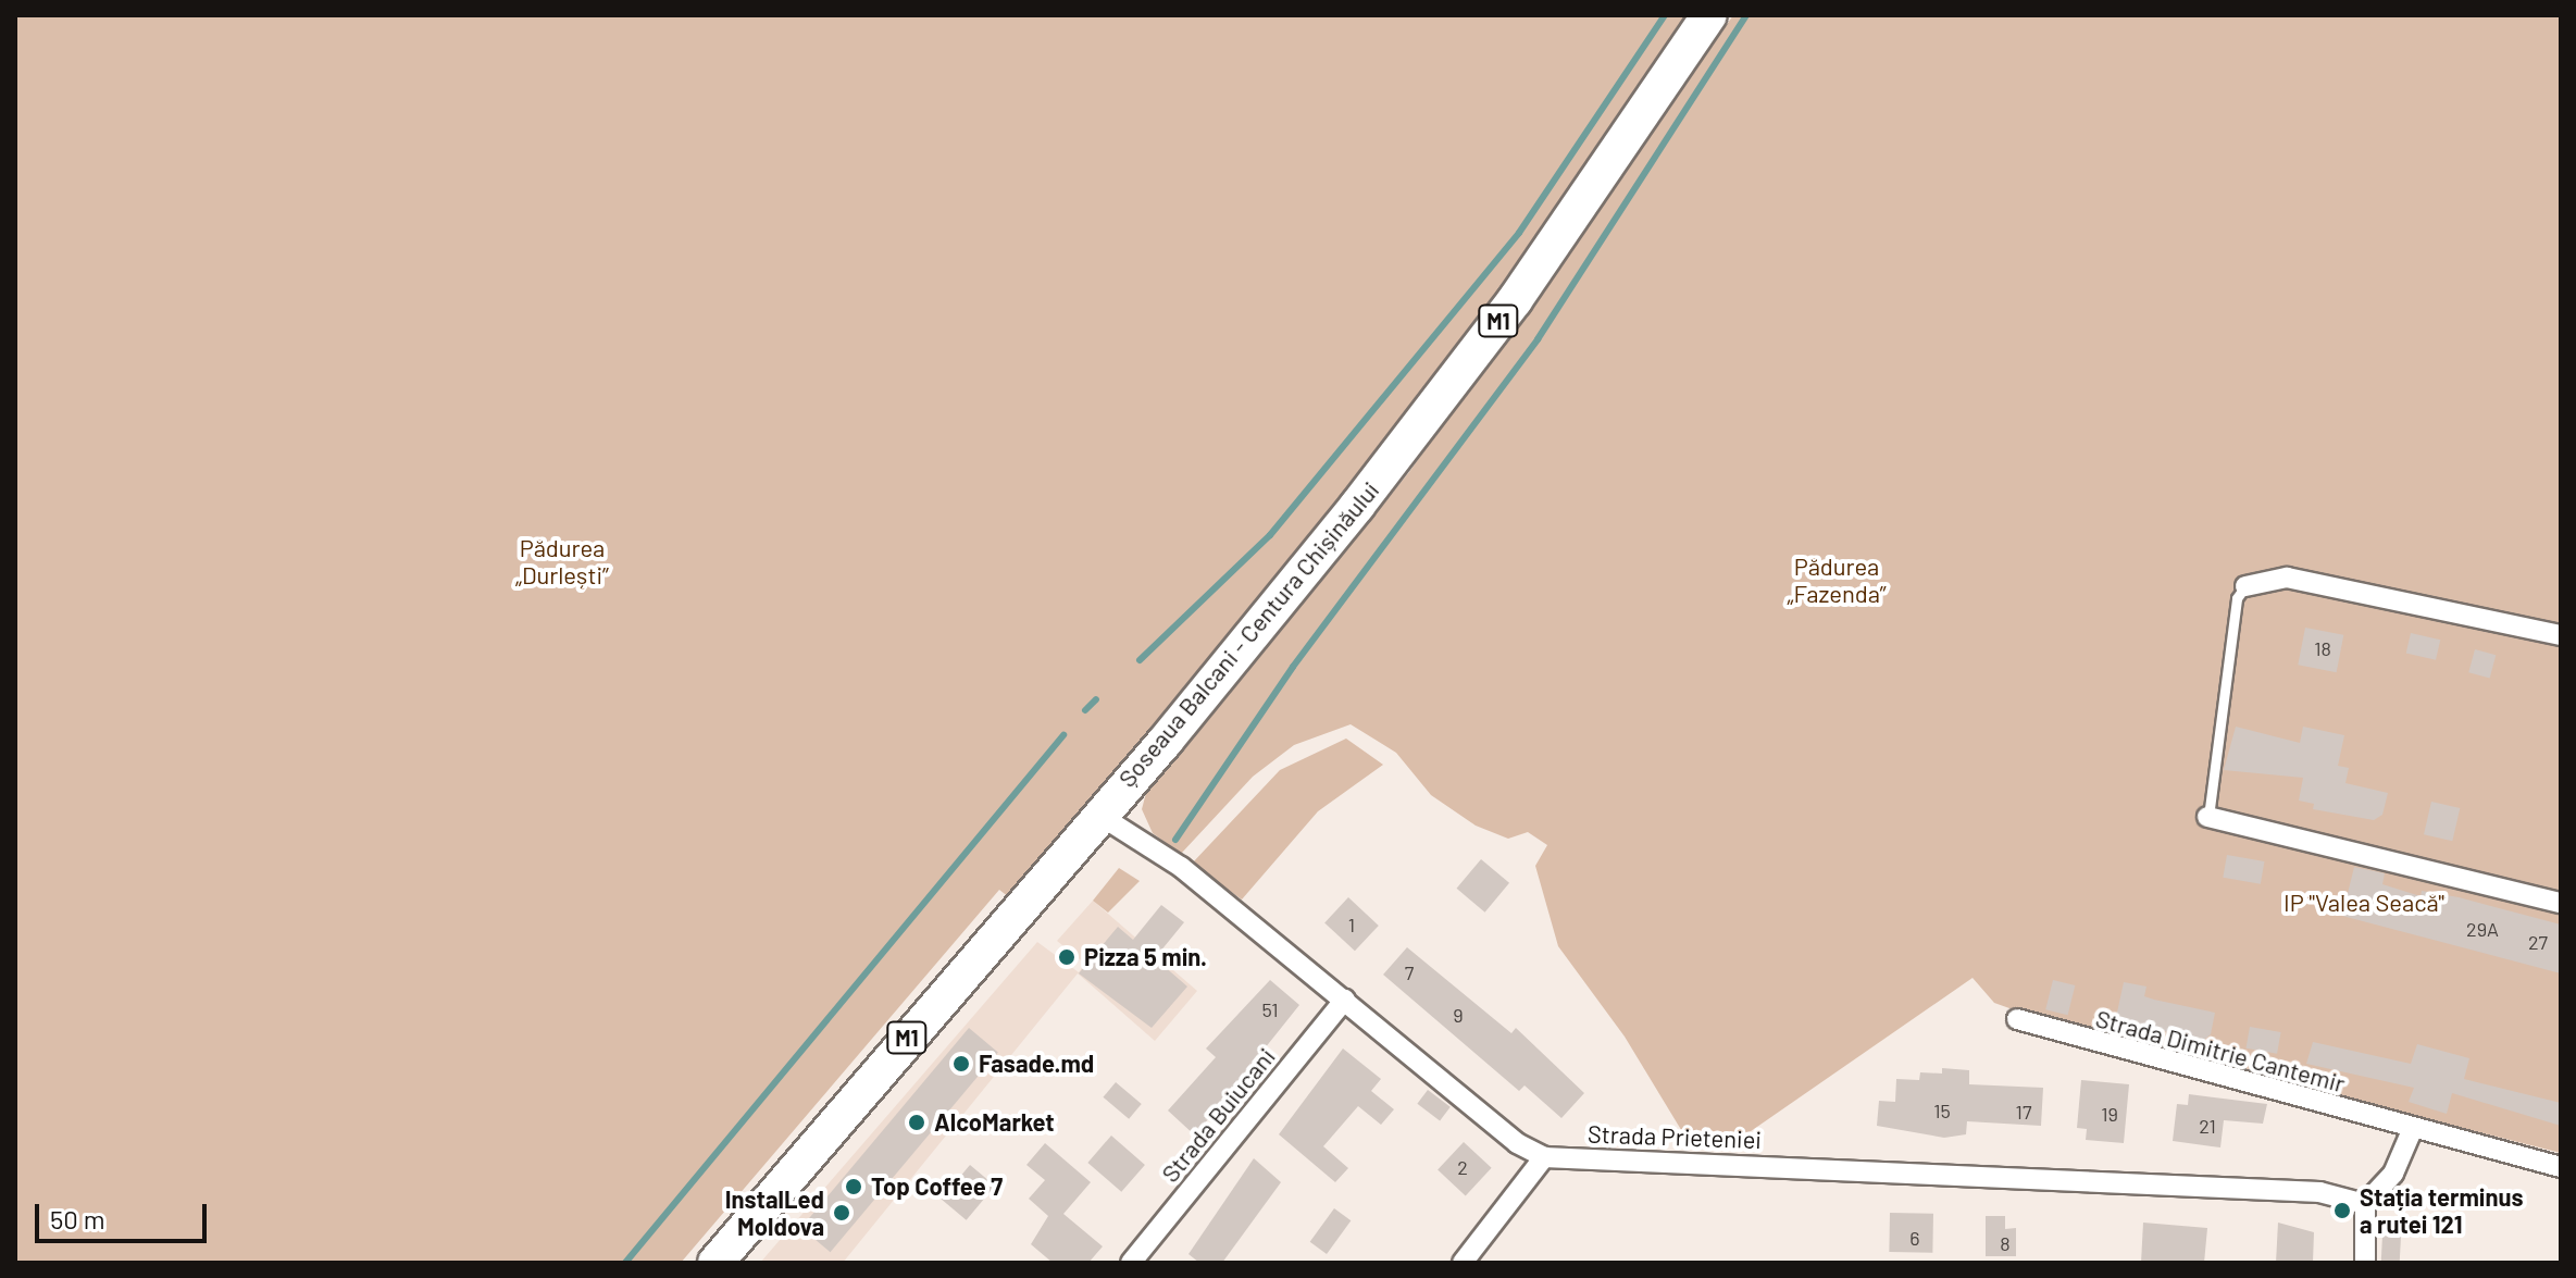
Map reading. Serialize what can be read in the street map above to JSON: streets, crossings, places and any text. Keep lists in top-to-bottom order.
{
  "streets": {
    "highway": ["M1", "Șoseaua Balcani - Centura Chișinăului"],
    "street": ["Strada Dimitrie Cantemir", "Strada Buiucani", "Strada Prieteniei"]
  },
  "crossings": [
    ["Șoseaua Balcani - Centura Chișinăului", "Strada Prieteniei"],
    ["Strada Buiucani", "Strada Prieteniei"]
  ],
  "parks": ["Pădurea „Durlești”", "Pădurea „Fazenda”", "IP \"Valea Seacă\""],
  "places": [
    "Pizza 5 min.",
    "Fasade.md",
    "AlcoMarket",
    "Top Coffee 7",
    "Stația terminus a rutei 121",
    "InstalLed Moldova"
  ],
  "house_numbers": [
    "18",
    "1",
    "29A",
    "27",
    "7",
    "51",
    "9",
    "15",
    "17",
    "19",
    "21",
    "2",
    "6",
    "8"
  ],
  "scale_bar": "50 m"
}
